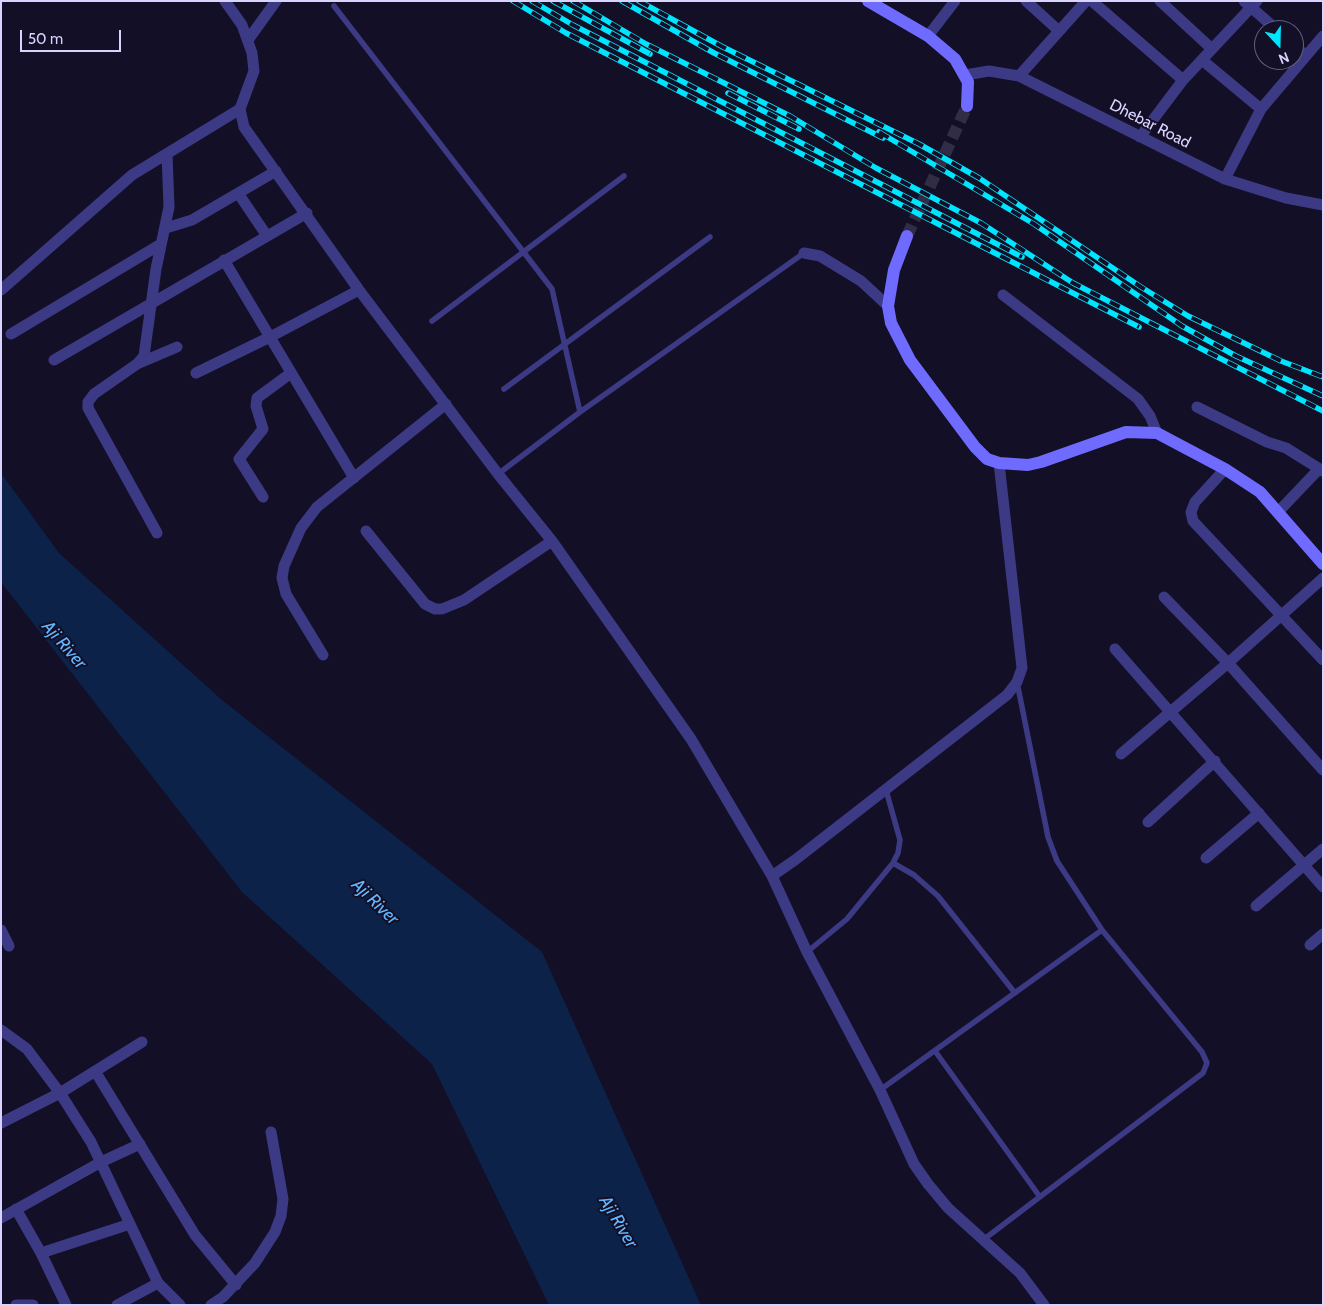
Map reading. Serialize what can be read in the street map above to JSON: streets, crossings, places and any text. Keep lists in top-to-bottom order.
{
  "streets": {
    "street": ["Dhebar Road"]
  },
  "water": ["Aji River"],
  "scale_bar": "50 m",
  "north": "bottom"
}
